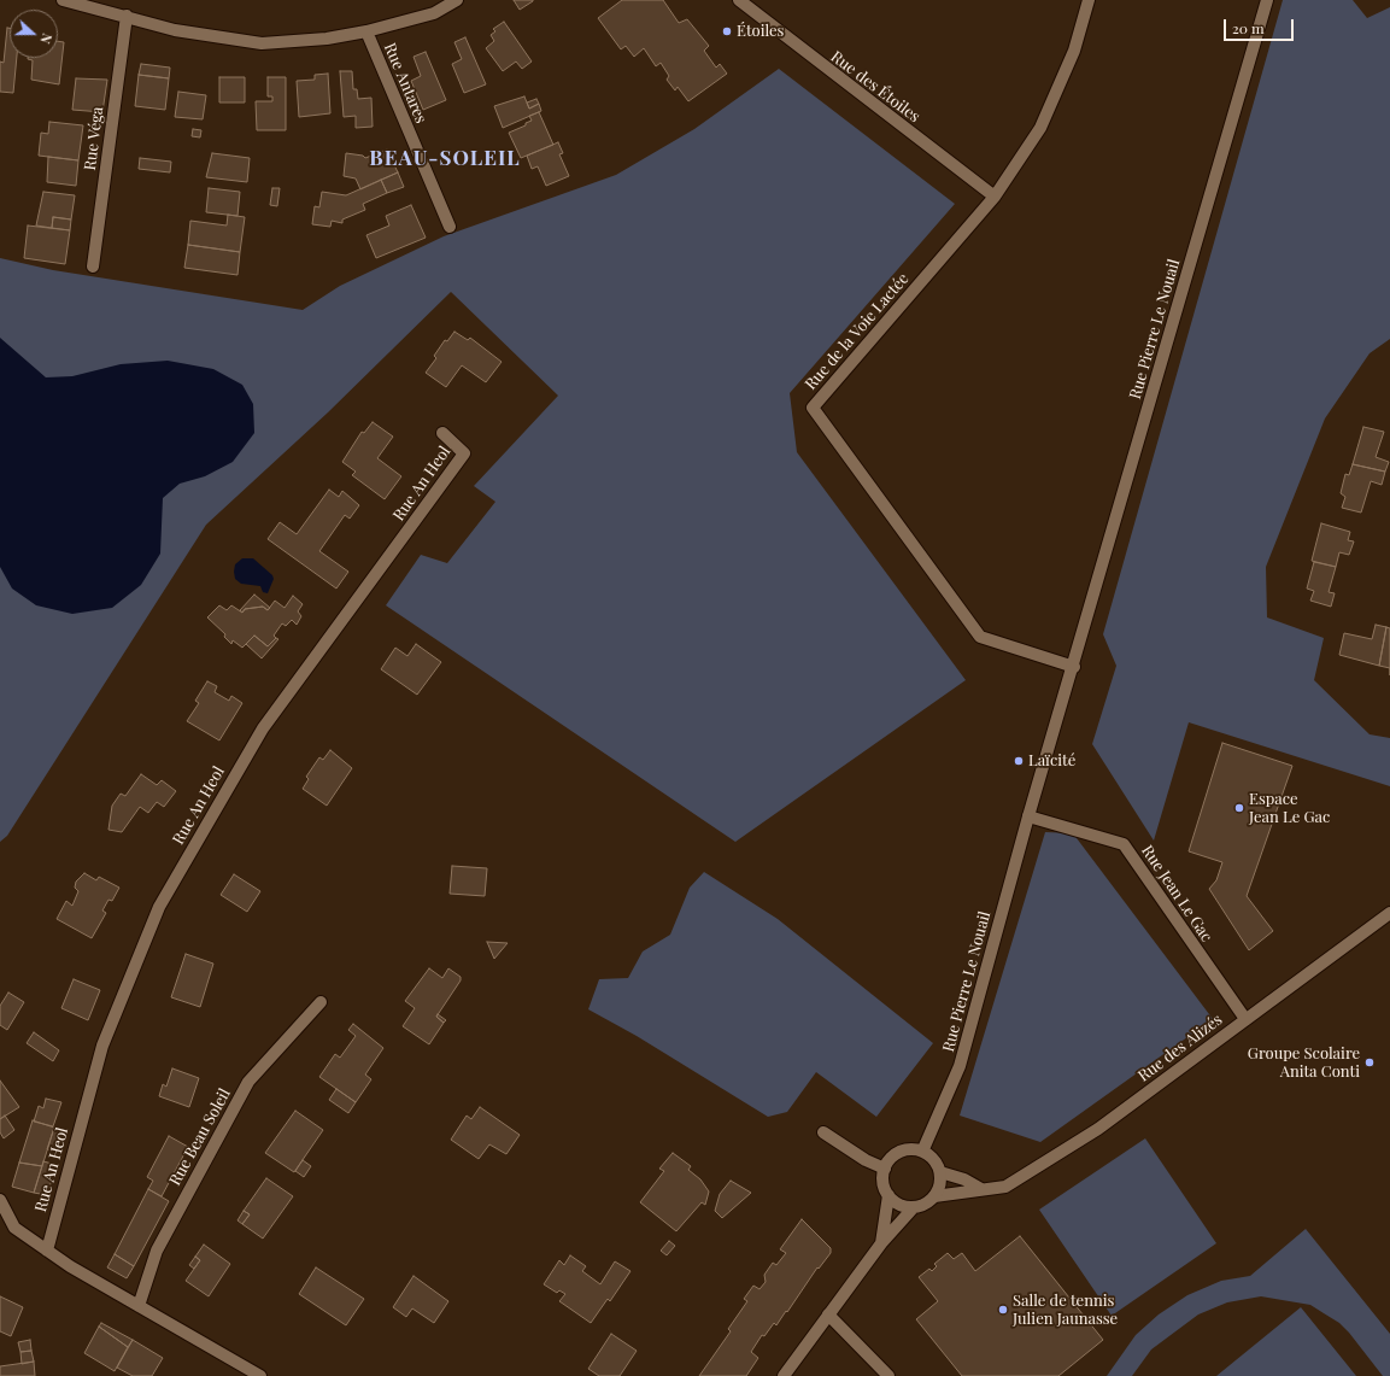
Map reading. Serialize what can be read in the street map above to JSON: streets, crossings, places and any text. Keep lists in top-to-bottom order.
{
  "streets": {
    "street": [
      "Rue Antares",
      "Rue des Étoiles",
      "Rue Véga",
      "Rue Pierre Le Nouail",
      "Rue de la Voie Lactée",
      "Rue An Heol",
      "Rue Jean Le Gac",
      "Rue des Alizés",
      "Rue Beau Soleil"
    ]
  },
  "crossings": [
    ["Rue des Étoiles", "Rue de la Voie Lactée"],
    ["Rue Pierre Le Nouail", "Rue de la Voie Lactée"],
    ["Rue Pierre Le Nouail", "Rue Jean Le Gac"],
    ["Rue Pierre Le Nouail", "Rue des Alizés"],
    ["Rue Jean Le Gac", "Rue des Alizés"]
  ],
  "districts": ["BEAU-SOLEIL"],
  "places": [
    "Étoiles",
    "Laïcité",
    "Espace Jean Le Gac",
    "Groupe Scolaire Anita Conti",
    "Salle de tennis Julien Jaunasse"
  ],
  "scale_bar": "20 m",
  "north": "right"
}
